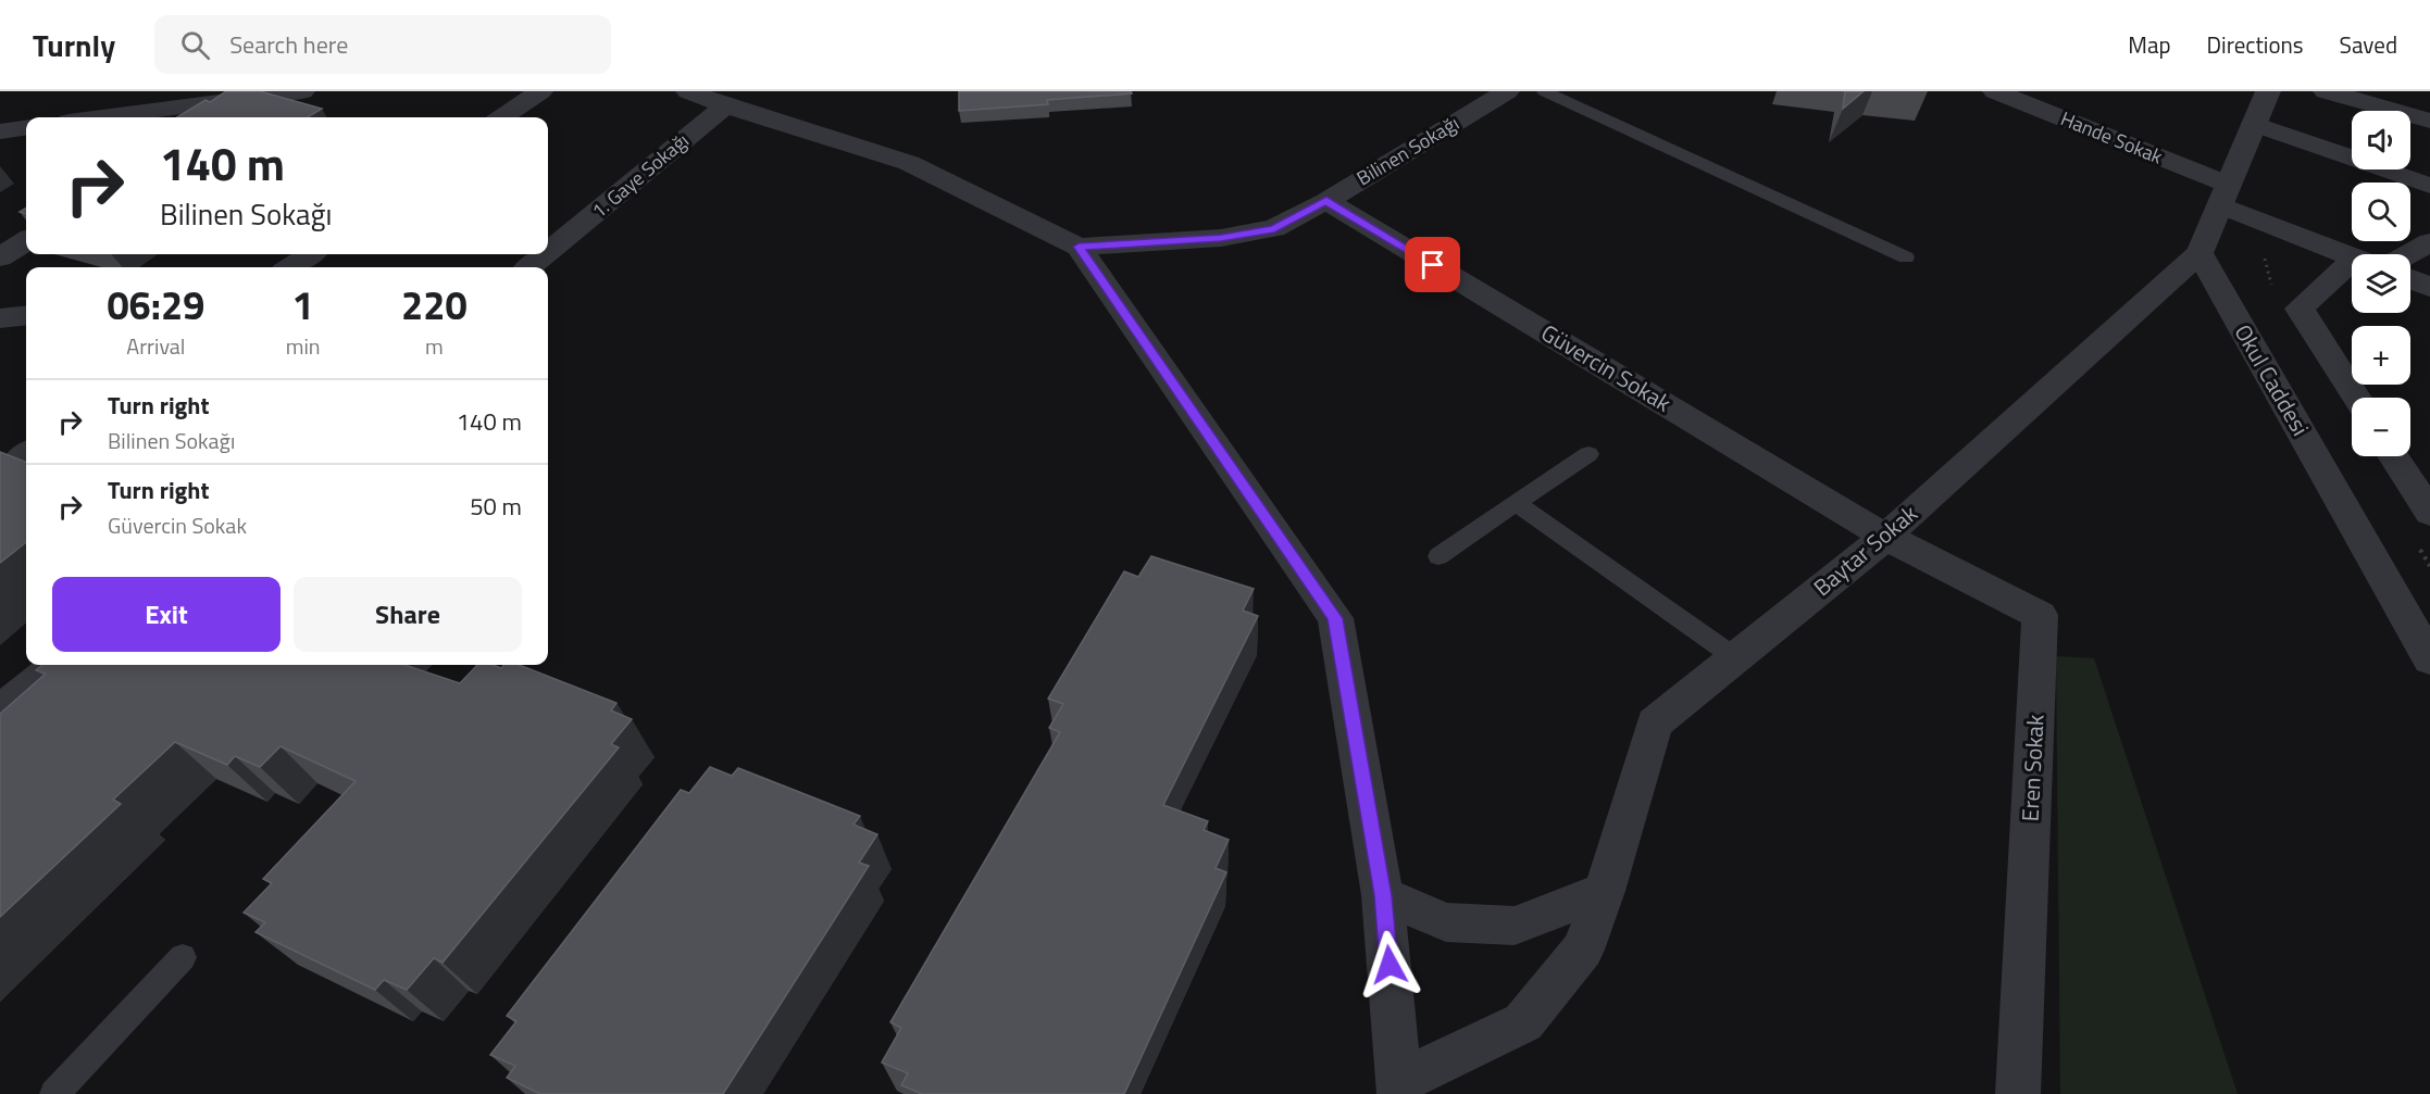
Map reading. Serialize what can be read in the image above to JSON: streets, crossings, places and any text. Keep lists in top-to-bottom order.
{
  "streets": {
    "street": [
      "Hande Sokak",
      "Bilinen Sokağı",
      "1. Gaye Sokağı",
      "Güvercin Sokak",
      "Okul Caddesi",
      "Baytar Sokak",
      "Eren Sokak"
    ]
  },
  "crossings": [
    ["Bilinen Sokağı", "Güvercin Sokak"],
    ["Güvercin Sokak", "Baytar Sokak"],
    ["Güvercin Sokak", "Eren Sokak"],
    ["Okul Caddesi", "Baytar Sokak"],
    ["Baytar Sokak", "Eren Sokak"]
  ],
  "page": {
    "header": "Turnly",
    "search": "Search here",
    "nav": ["Map", "Directions", "Saved"],
    "map_buttons": ["+", "−"],
    "turn": ["140 m", "Bilinen Sokağı"],
    "eta": [
      "06:29",
      "Arrival",
      "1",
      "min",
      "220",
      "m"
    ],
    "list": [
      {
        "name": "Turn right",
        "note": "Bilinen Sokağı",
        "value": "140 m"
      },
      {
        "name": "Turn right",
        "note": "Güvercin Sokak",
        "value": "50 m"
      }
    ],
    "buttons": ["Exit", "Share"]
  }
}
